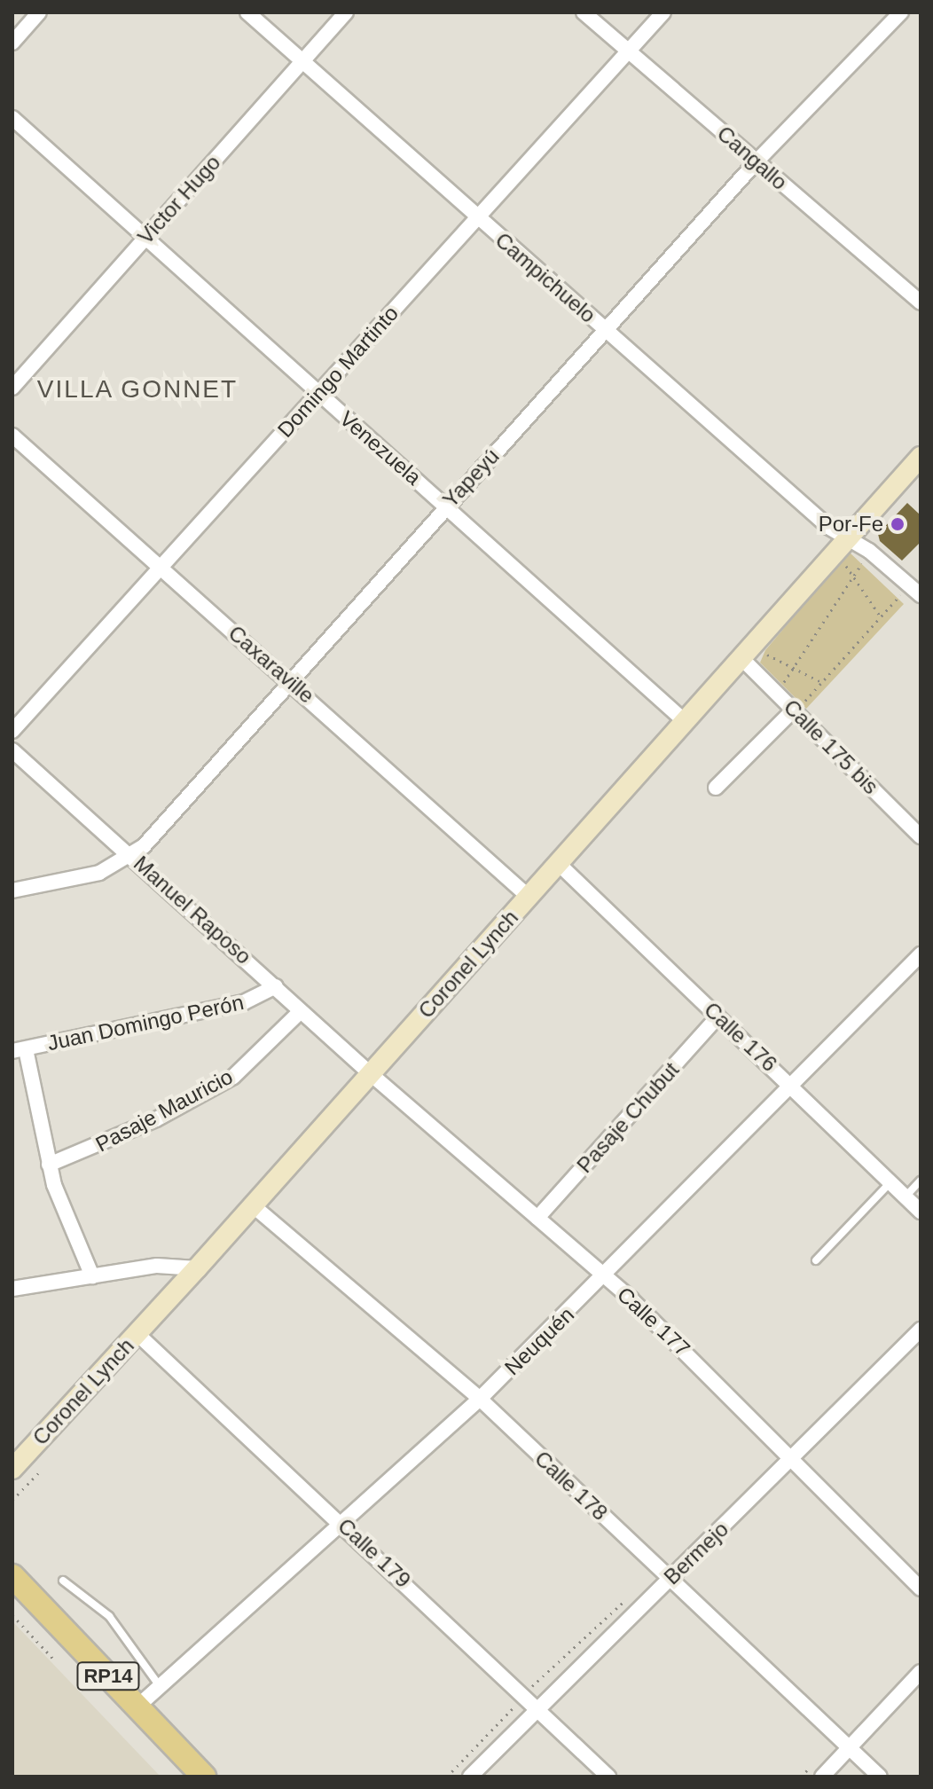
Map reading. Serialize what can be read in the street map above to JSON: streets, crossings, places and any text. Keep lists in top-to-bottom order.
{
  "streets": {
    "main road": ["Coronel Lynch", "RP14"],
    "street": [
      "Cangallo",
      "Victor Hugo",
      "Campichuelo",
      "Domingo Martinto",
      "Venezuela",
      "Yapeyú",
      "Caxaraville",
      "Calle 175 bis",
      "Manuel Raposo",
      "Juan Domingo Perón",
      "Calle 176",
      "Pasaje Mauricio",
      "Pasaje Chubut",
      "Calle 177",
      "Neuquén",
      "Calle 178",
      "Calle 179",
      "Bermejo"
    ]
  },
  "crossings": [
    ["Cangallo", "Domingo Martinto"],
    ["Cangallo", "Yapeyú"],
    ["Victor Hugo", "Campichuelo"],
    ["Victor Hugo", "Venezuela"],
    ["Campichuelo", "Domingo Martinto"],
    ["Campichuelo", "Yapeyú"],
    ["Campichuelo", "Coronel Lynch"],
    ["Domingo Martinto", "Venezuela"],
    ["Domingo Martinto", "Caxaraville"],
    ["Venezuela", "Yapeyú"],
    ["Venezuela", "Coronel Lynch"],
    ["Yapeyú", "Caxaraville"],
    ["Yapeyú", "Manuel Raposo"],
    ["Caxaraville", "Coronel Lynch"],
    ["Calle 175 bis", "Coronel Lynch"],
    ["Manuel Raposo", "Coronel Lynch"],
    ["Manuel Raposo", "Juan Domingo Perón"],
    ["Manuel Raposo", "Pasaje Mauricio"],
    ["Manuel Raposo", "Calle 177"],
    ["Coronel Lynch", "Calle 176"],
    ["Coronel Lynch", "Calle 177"],
    ["Coronel Lynch", "Calle 178"],
    ["Coronel Lynch", "Calle 179"],
    ["Calle 176", "Pasaje Chubut"],
    ["Calle 176", "Neuquén"],
    ["Pasaje Chubut", "Calle 177"],
    ["Calle 177", "Neuquén"],
    ["Calle 177", "Bermejo"],
    ["Neuquén", "Calle 178"],
    ["Neuquén", "Calle 179"],
    ["Neuquén", "RP14"],
    ["Calle 178", "Bermejo"],
    ["Calle 179", "Bermejo"]
  ],
  "districts": ["VILLA GONNET"],
  "places": ["Por-Fe"]
}
